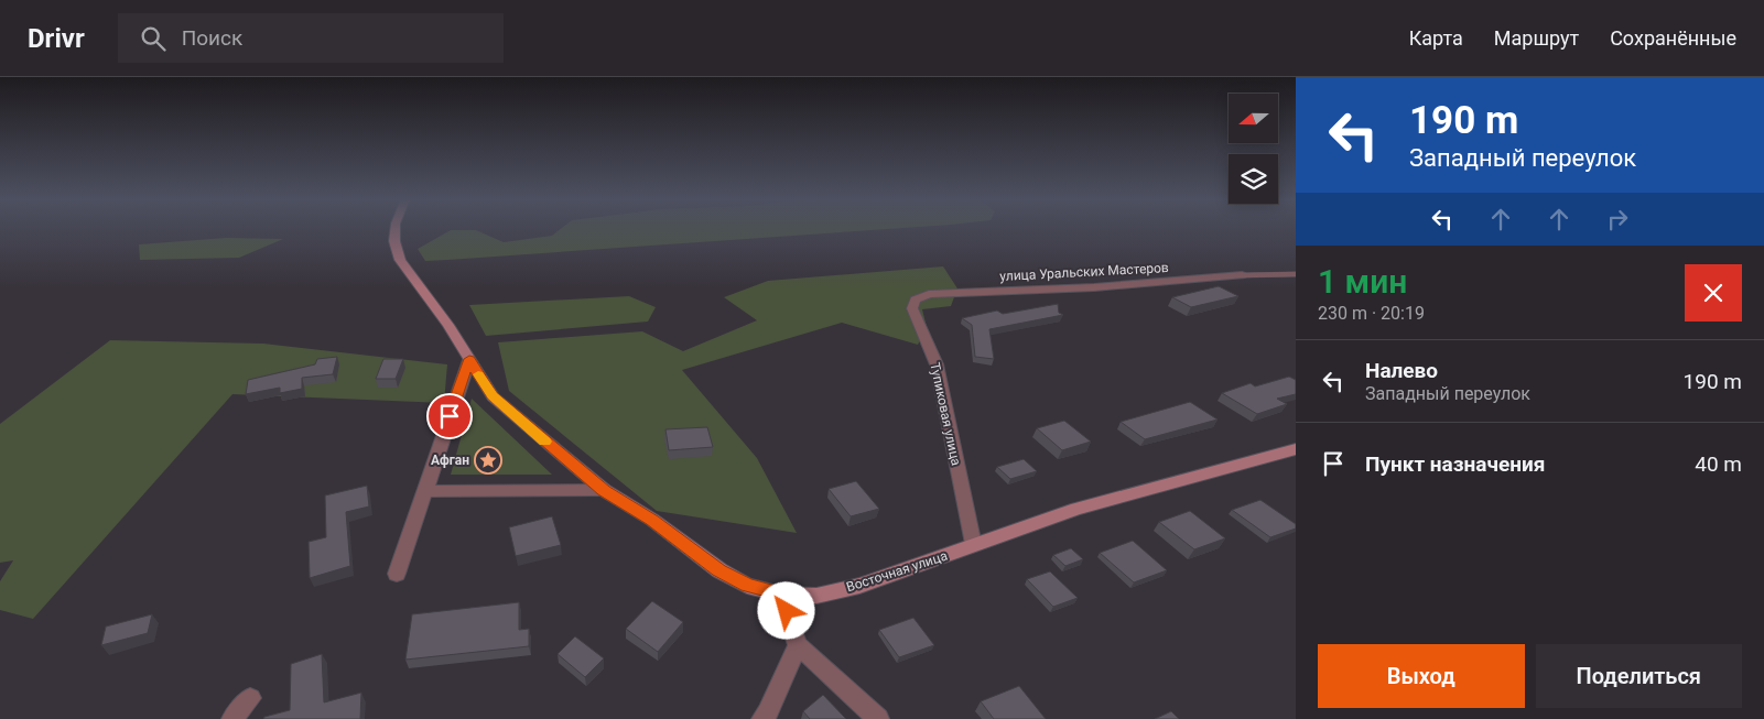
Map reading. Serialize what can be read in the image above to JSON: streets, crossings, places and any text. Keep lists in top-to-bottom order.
{
  "streets": {
    "street": ["улица Уральских Мастеров", "Тупиковая улица", "Восточная улица"]
  },
  "crossings": [
    ["улица Уральских Мастеров", "Тупиковая улица"],
    ["Тупиковая улица", "Восточная улица"]
  ],
  "places": {
    "place": ["Афган"]
  },
  "north": "left",
  "page": {
    "header": "Drivr",
    "search": "Поиск",
    "nav": ["Карта", "Маршрут", "Сохранённые"],
    "turn": ["190 m", "Западный переулок"],
    "heading": ["1 мин", "230 m · 20:19"],
    "list": [
      {
        "name": "Налево",
        "note": "Западный переулок",
        "value": "190 m"
      },
      {
        "name": "Пункт назначения",
        "value": "40 m"
      }
    ],
    "buttons": ["Выход", "Поделиться"]
  }
}
